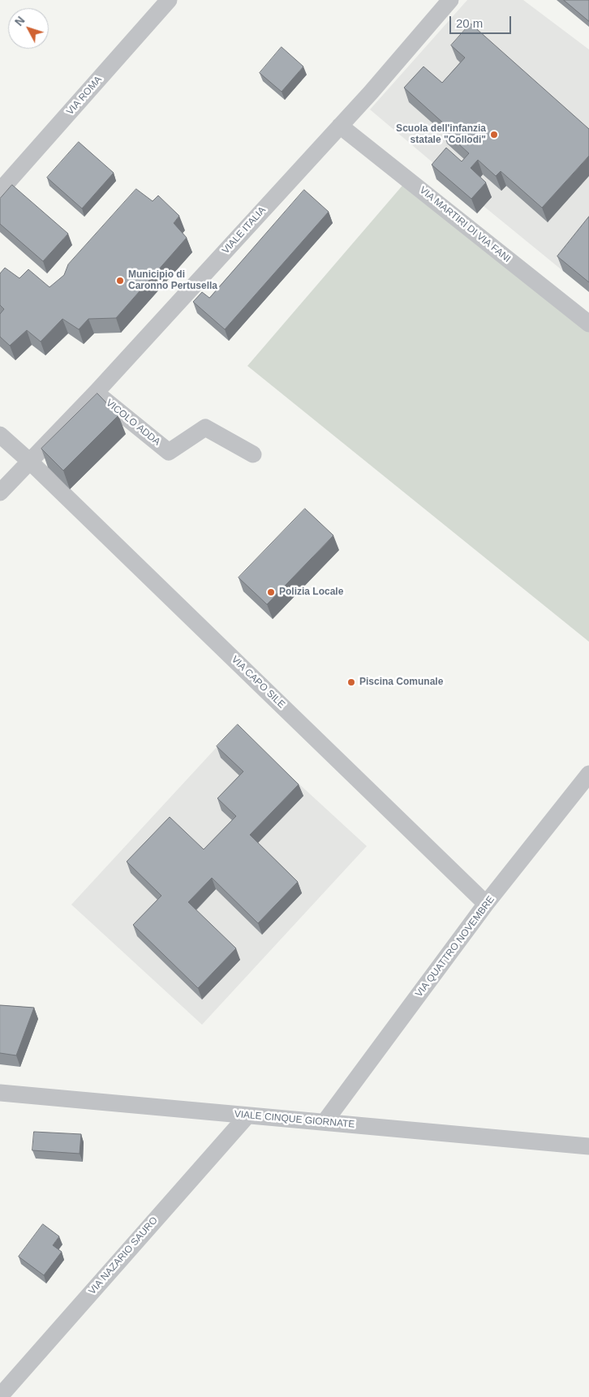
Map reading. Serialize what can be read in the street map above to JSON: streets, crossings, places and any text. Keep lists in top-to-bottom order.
{
  "streets": {
    "street": [
      "VIA ROMA",
      "VIA MARTIRI DI VIA FANI",
      "VIALE ITALIA",
      "VICOLO ADDA",
      "VIA CAPO SILE",
      "VIA QUATTRO NOVEMBRE",
      "VIALE CINQUE GIORNATE",
      "VIA NAZARIO SAURO"
    ]
  },
  "crossings": [
    ["VIA MARTIRI DI VIA FANI", "VIALE ITALIA"],
    ["VIALE ITALIA", "VICOLO ADDA"],
    ["VIALE ITALIA", "VIA CAPO SILE"],
    ["VIA CAPO SILE", "VIA QUATTRO NOVEMBRE"],
    ["VIA QUATTRO NOVEMBRE", "VIALE CINQUE GIORNATE"],
    ["VIALE CINQUE GIORNATE", "VIA NAZARIO SAURO"]
  ],
  "places": [
    "Scuola dell'infanzia statale \"Collodi\"",
    "Municipio di Caronno Pertusella",
    "Polizia Locale",
    "Piscina Comunale"
  ],
  "scale_bar": "20 m",
  "north": "top left"
}
